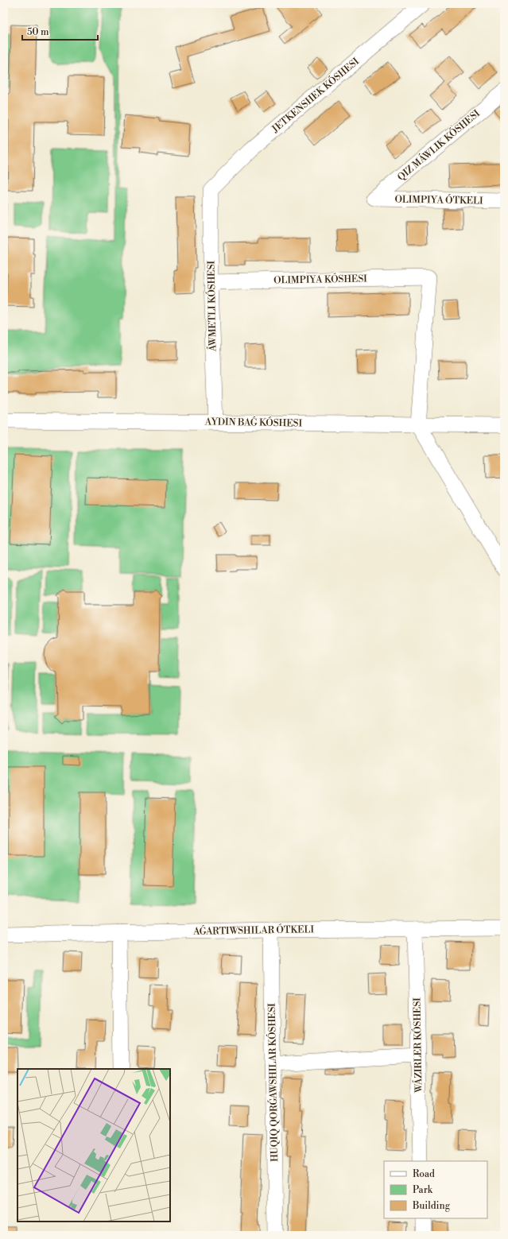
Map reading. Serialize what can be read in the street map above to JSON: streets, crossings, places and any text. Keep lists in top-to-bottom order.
{
  "streets": {
    "street": [
      "JETKENSHEK KÓSHESI",
      "OLIMPIYA ÓTKELI",
      "OLIMPIYA KÓSHESI",
      "ÁWMETLI KÓSHESI",
      "WÁZIRLER KÓSHESI"
    ]
  },
  "crossings": [
    ["JETKENSHEK KÓSHESI", "ÁWMETLI KÓSHESI"],
    ["OLIMPIYA KÓSHESI", "ÁWMETLI KÓSHESI"]
  ],
  "legend": ["Road", "Park", "Building"],
  "scale_bar": "50 m"
}
